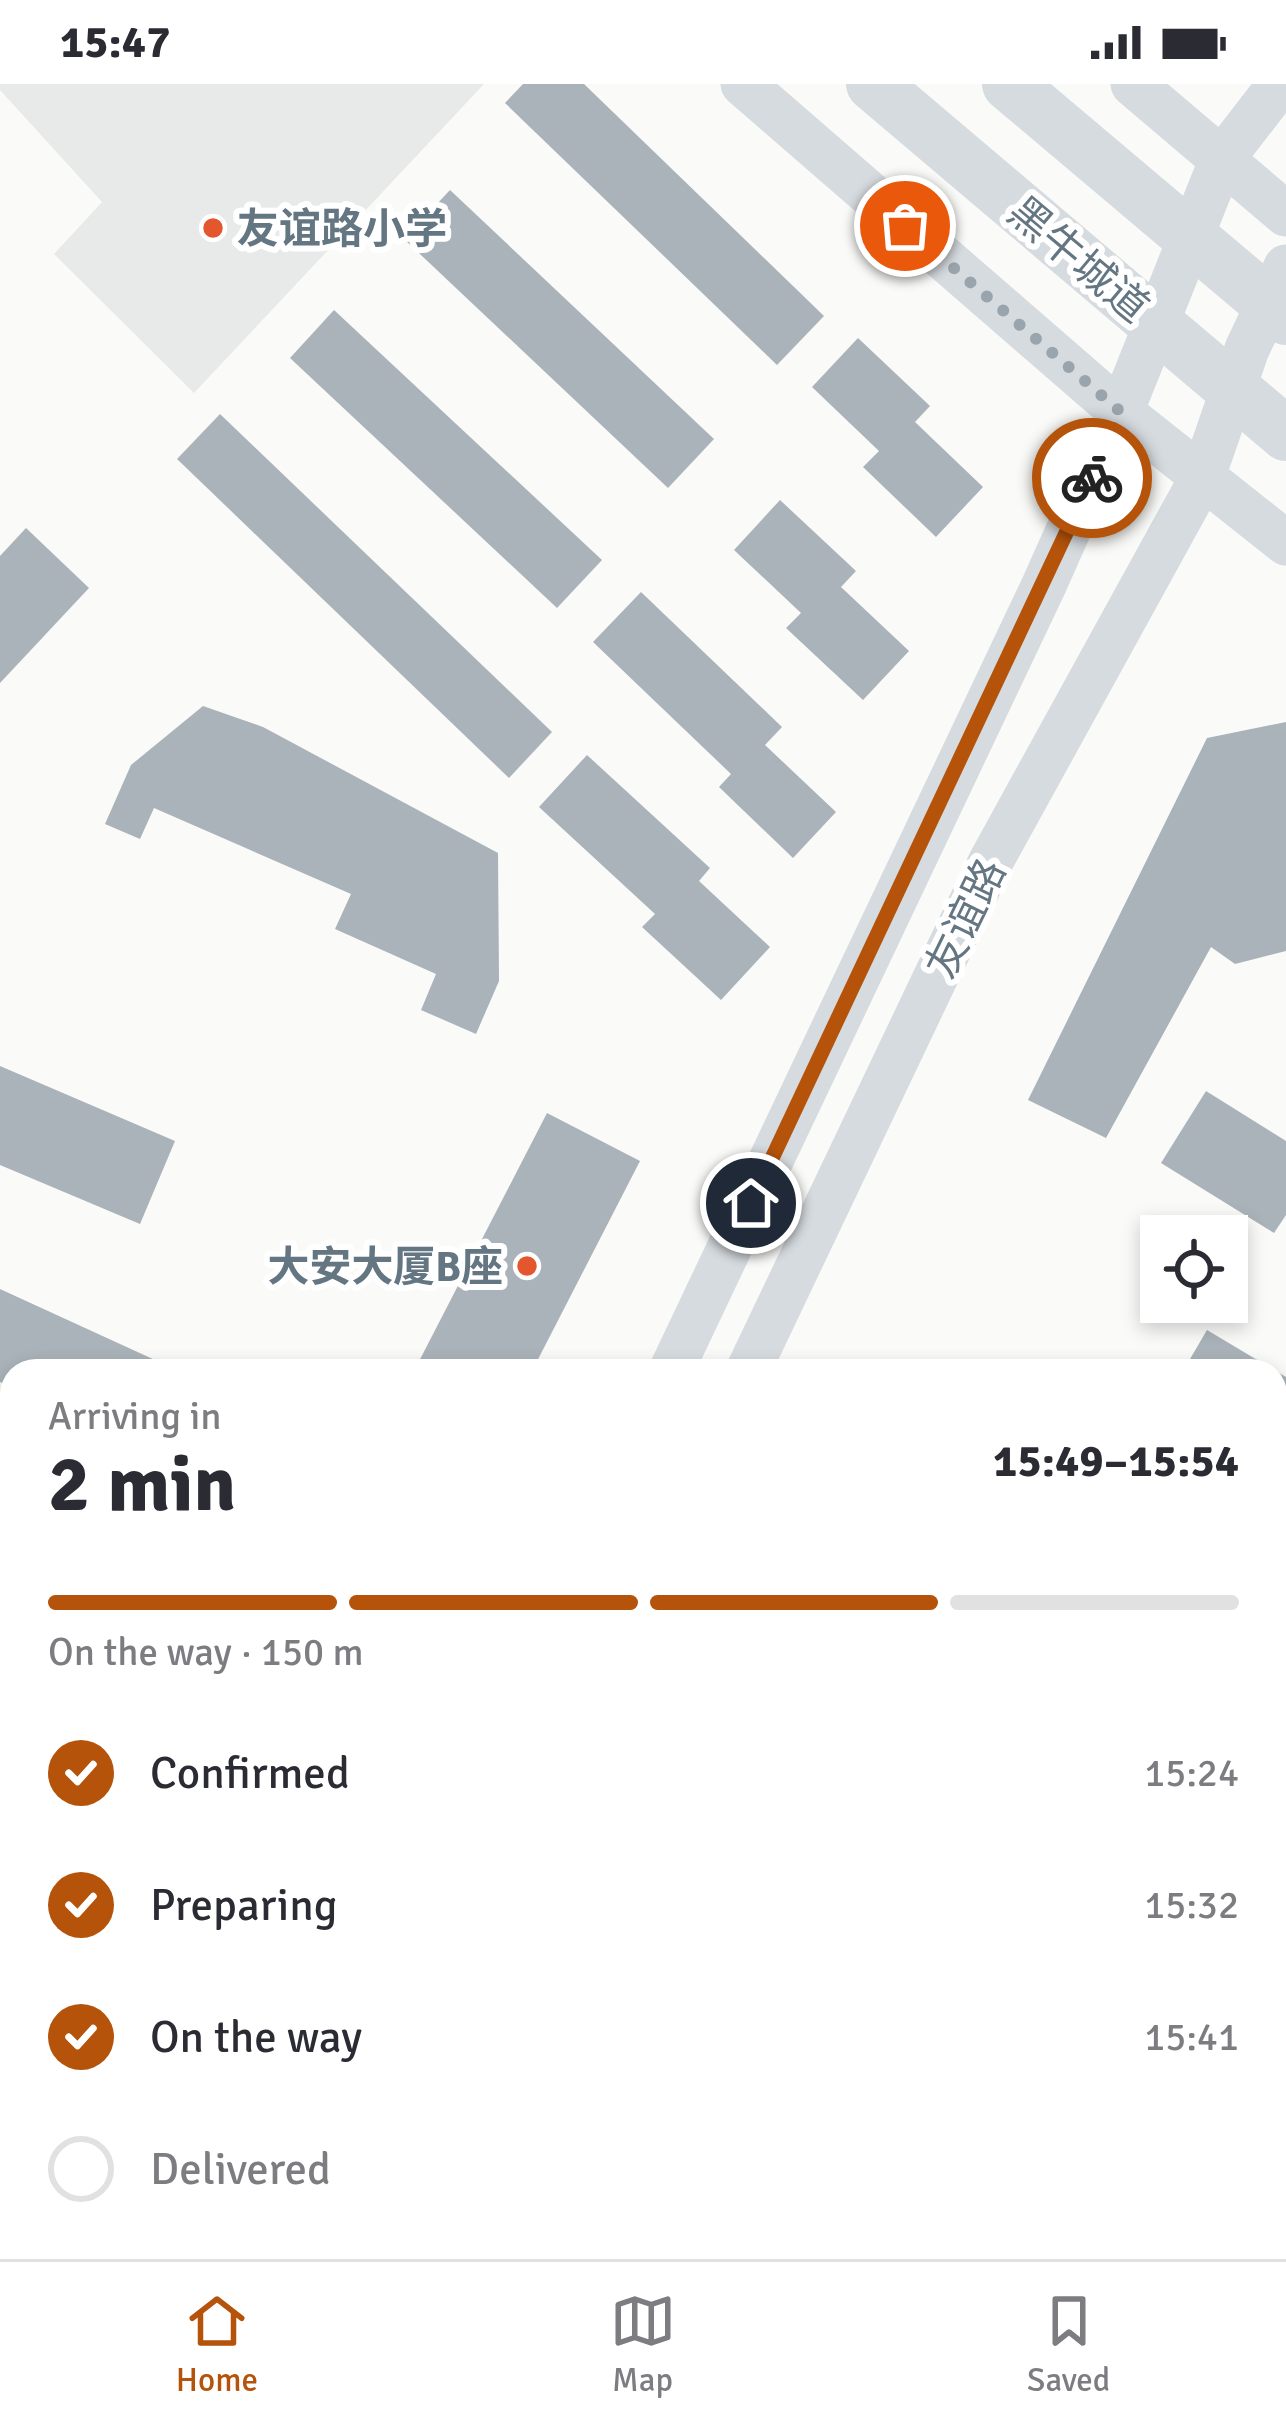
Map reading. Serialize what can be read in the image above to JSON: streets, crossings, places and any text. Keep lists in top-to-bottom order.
{
  "streets": {
    "highway": ["黑牛城道"],
    "main road": ["友谊路"]
  },
  "places": ["友谊路小学", "大安大厦B座"],
  "page": {
    "status": "15:47",
    "heading": ["2 min", "Arriving in", "15:49–15:54"],
    "bar": "On the way · 150 m",
    "list": [
      ["Confirmed", "15:24"],
      ["Preparing", "15:32"],
      ["On the way", "15:41"],
      "Delivered"
    ],
    "tabs": ["Home", "Map", "Saved"]
  }
}
